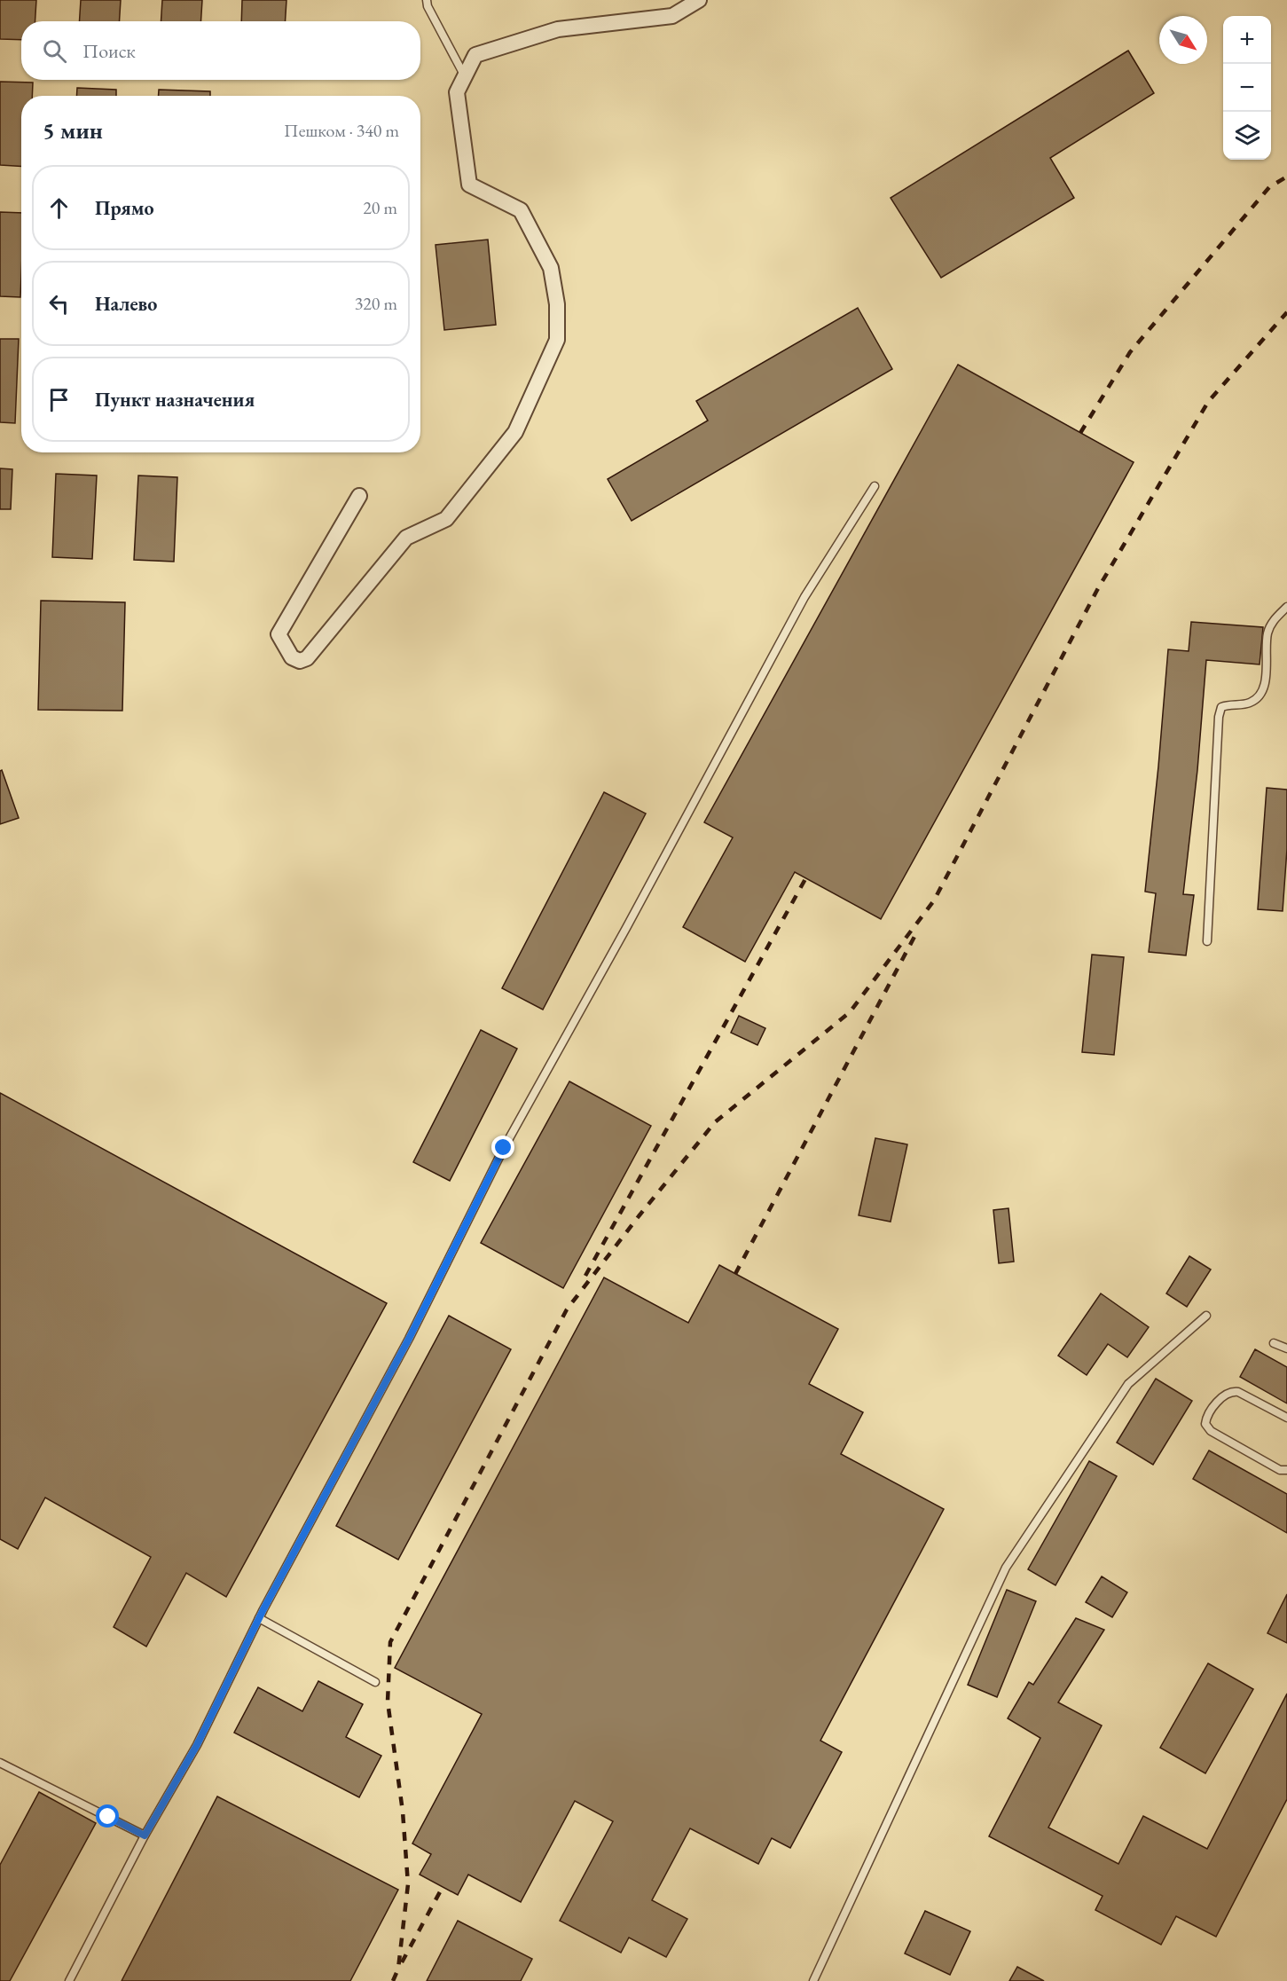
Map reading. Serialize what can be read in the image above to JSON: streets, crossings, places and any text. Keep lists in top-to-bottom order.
{
  "north": "bottom right",
  "page": {
    "map_buttons": ["+", "−"],
    "search": "Поиск",
    "heading": ["5 мин", "Пешком · 340 m"],
    "list": [
      ["Прямо", "20 m"],
      ["Налево", "320 m"],
      "Пункт назначения"
    ]
  }
}
